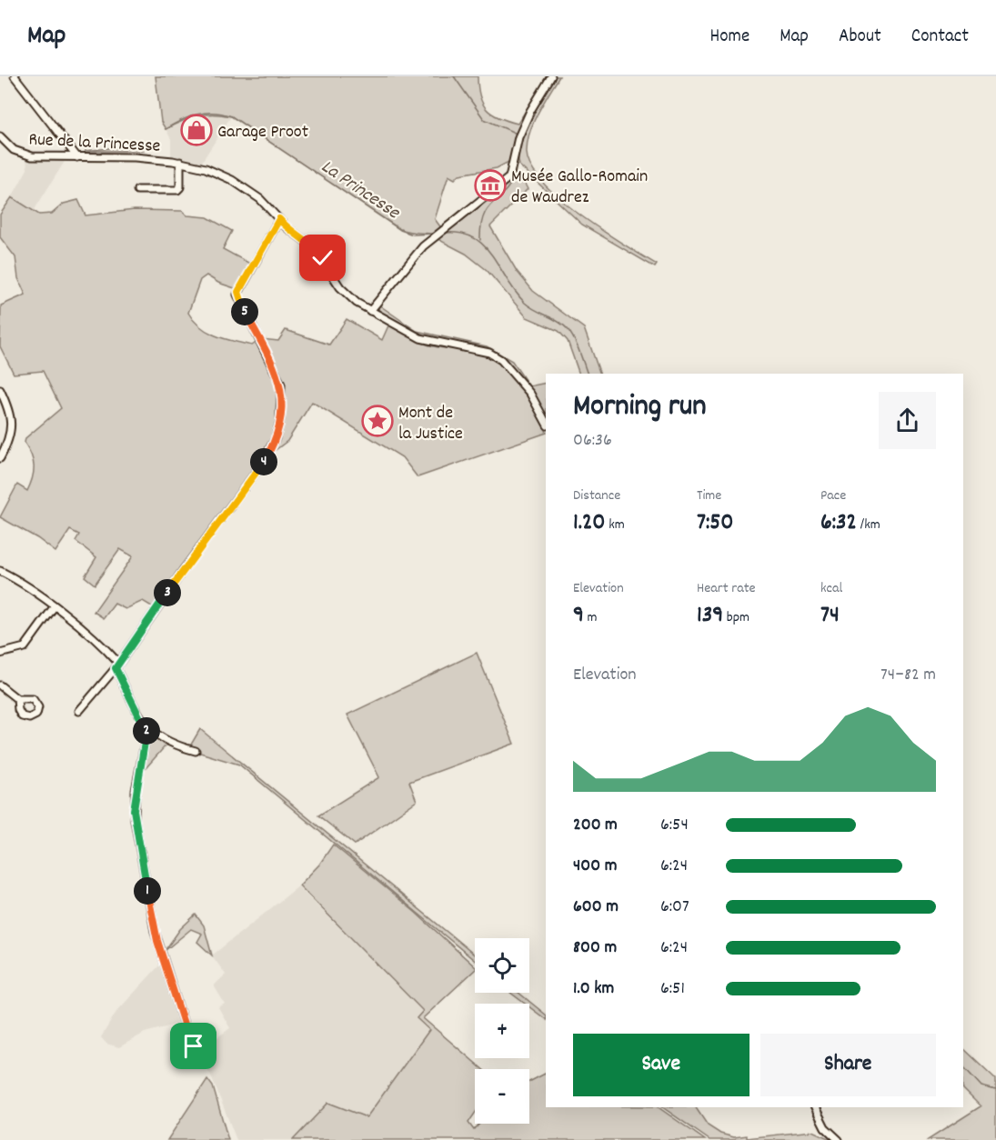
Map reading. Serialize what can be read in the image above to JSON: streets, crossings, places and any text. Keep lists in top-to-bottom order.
{
  "streets": {
    "street": ["Rue de la Princesse"]
  },
  "water": ["La Princesse"],
  "places": {
    "shop": ["Garage Proot"],
    "museum": ["Musée Gallo-Romain de Waudrez"],
    "place": ["Mont de la Justice"]
  },
  "page": {
    "header": "Map",
    "nav": [
      "Home",
      "Map",
      "About",
      "Contact"
    ],
    "pins": [
      "5",
      "4",
      "3",
      "2",
      "1"
    ],
    "heading": ["Morning run", "06:36"],
    "stats": [
      ["Distance", "1.20 km"],
      ["Time", "7:50"],
      ["Pace", "6:32 /km"],
      ["Elevation", "9 m"],
      ["Heart rate", "139 bpm"],
      ["kcal", "74"]
    ],
    "chart": ["Elevation", "74–82 m"],
    "list": [
      {
        "name": "200 m",
        "note": "6:54"
      },
      {
        "name": "400 m",
        "note": "6:24"
      },
      {
        "name": "600 m",
        "note": "6:07"
      },
      {
        "name": "800 m",
        "note": "6:24"
      },
      {
        "name": "1.0 km",
        "note": "6:51"
      }
    ],
    "map_buttons": ["+", "−"],
    "buttons": ["Save", "Share"]
  }
}
